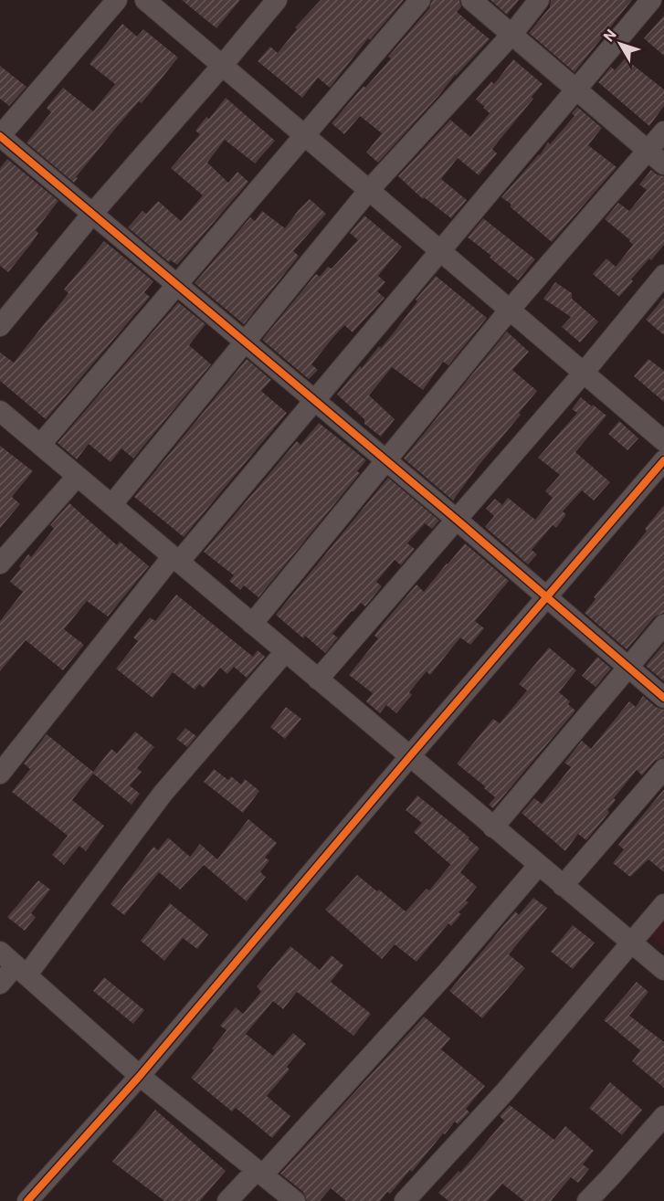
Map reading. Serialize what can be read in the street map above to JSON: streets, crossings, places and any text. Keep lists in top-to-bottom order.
{
  "north": "top left"
}
